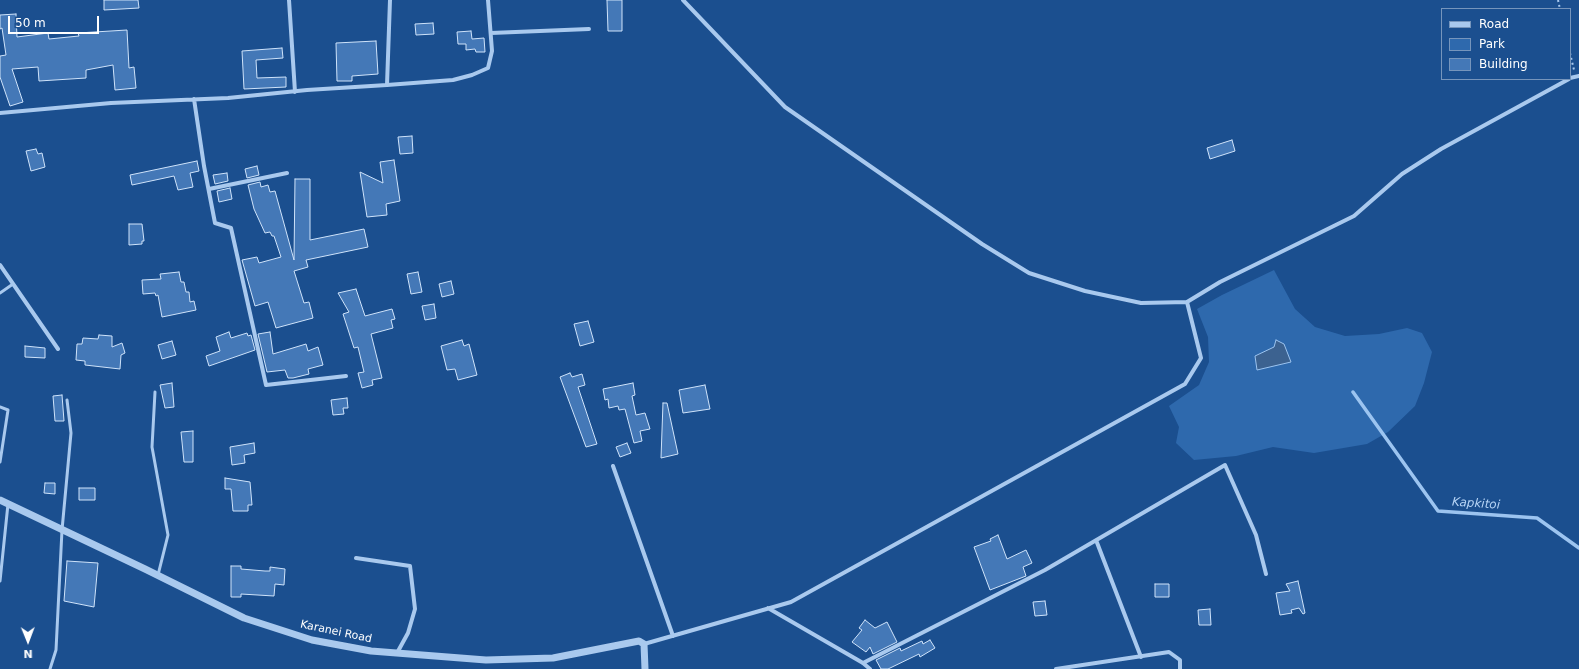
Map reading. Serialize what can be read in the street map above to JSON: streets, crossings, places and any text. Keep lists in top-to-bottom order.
{
  "streets": {
    "street": ["Karanei Road"]
  },
  "water": ["Kapkitoi"],
  "legend": ["Road", "Park", "Building"],
  "scale_bar": "50 m",
  "north": "bottom"
}
